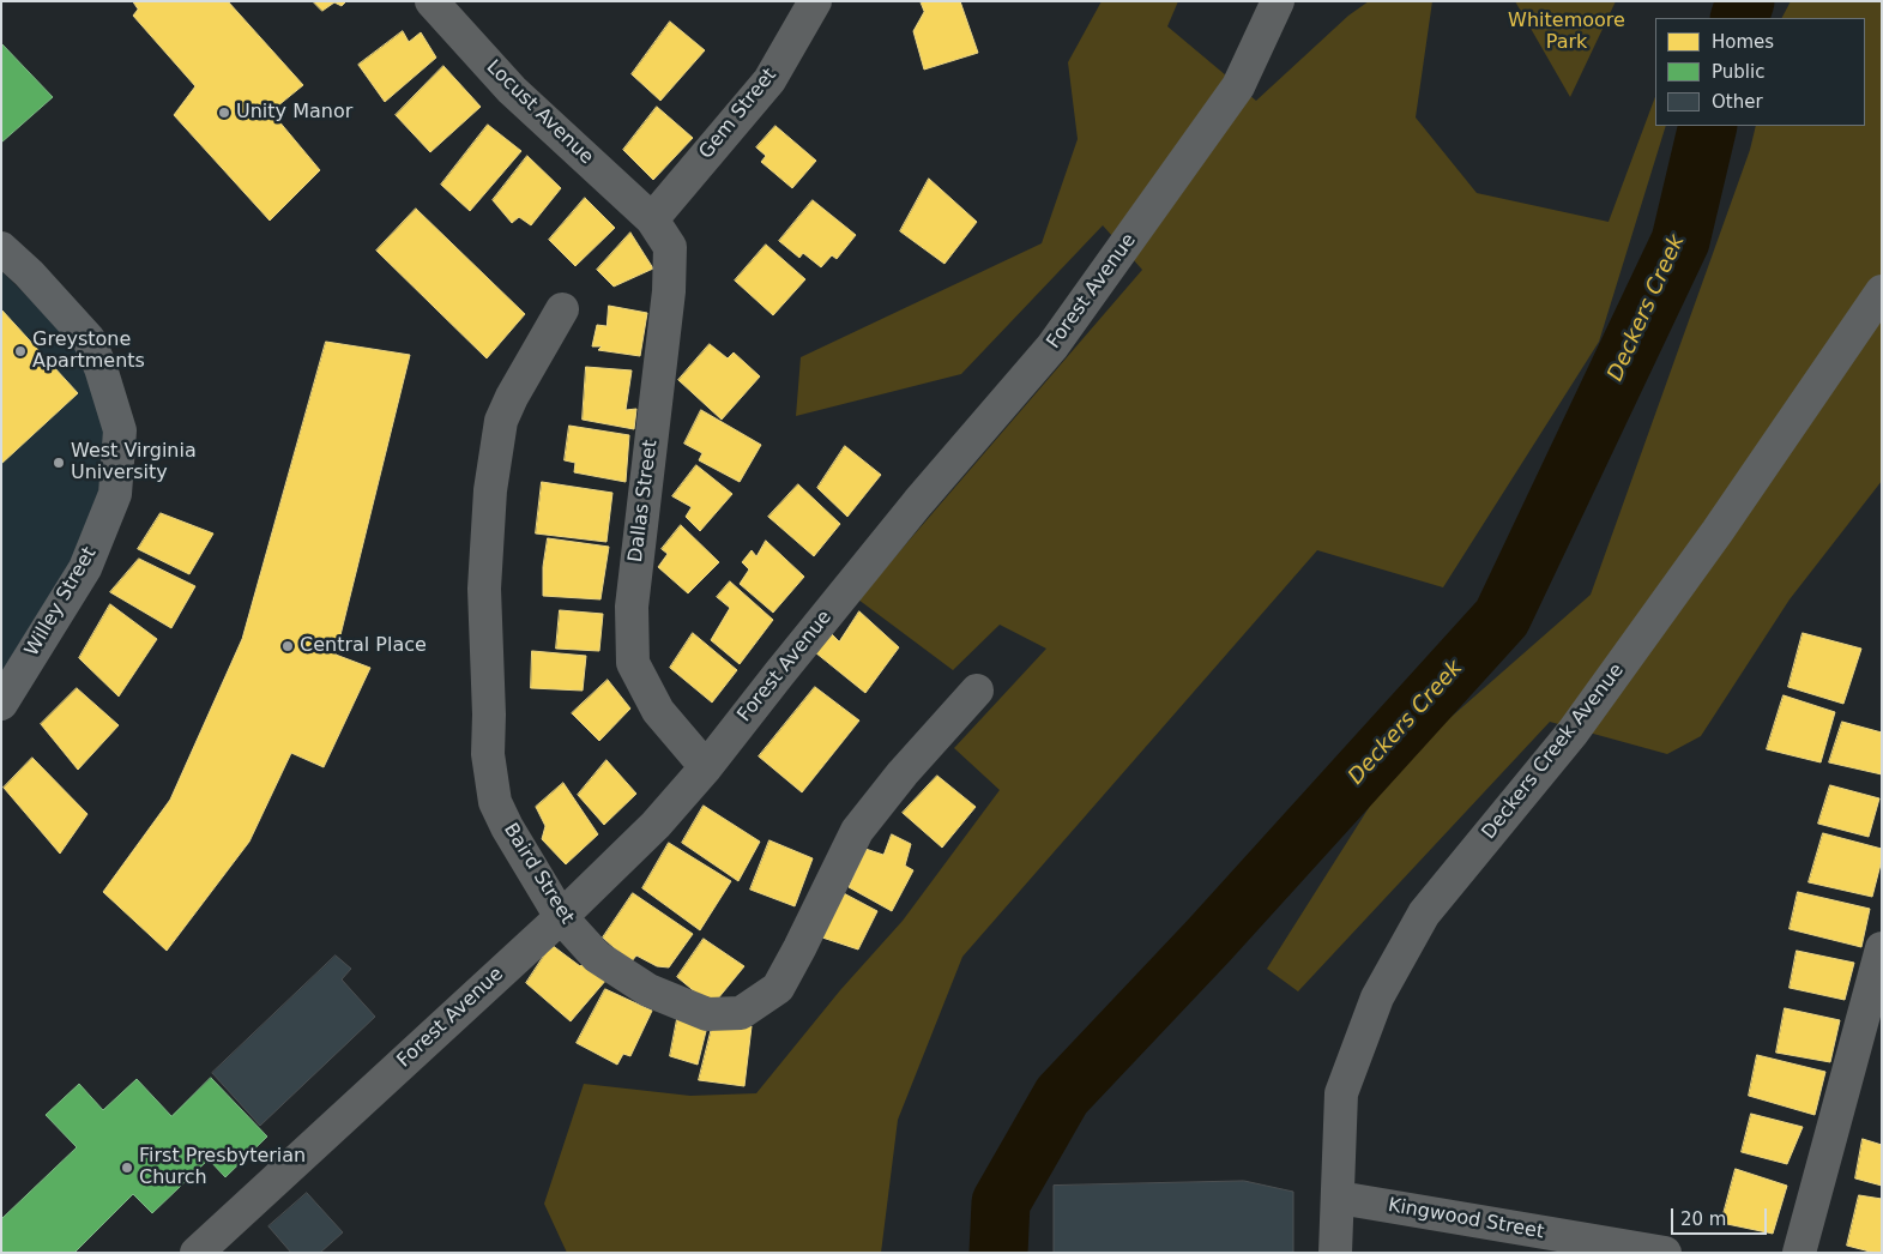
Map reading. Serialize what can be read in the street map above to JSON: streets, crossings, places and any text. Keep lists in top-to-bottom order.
{
  "streets": {
    "main road": ["Willey Street"],
    "street": [
      "Locust Avenue",
      "Gem Street",
      "Forest Avenue",
      "Dallas Street",
      "Deckers Creek Avenue",
      "Baird Street",
      "Kingwood Street"
    ]
  },
  "crossings": [
    ["Locust Avenue", "Gem Street"],
    ["Locust Avenue", "Dallas Street"],
    ["Gem Street", "Dallas Street"],
    ["Forest Avenue", "Dallas Street"],
    ["Forest Avenue", "Baird Street"],
    ["Deckers Creek Avenue", "Kingwood Street"]
  ],
  "water": ["Deckers Creek"],
  "parks": ["Whitemoore Park"],
  "places": [
    "Unity Manor",
    "Greystone Apartments",
    "West Virginia University",
    "Central Place",
    "First Presbyterian Church"
  ],
  "legend": ["Homes", "Public", "Other"],
  "scale_bar": "20 m"
}
